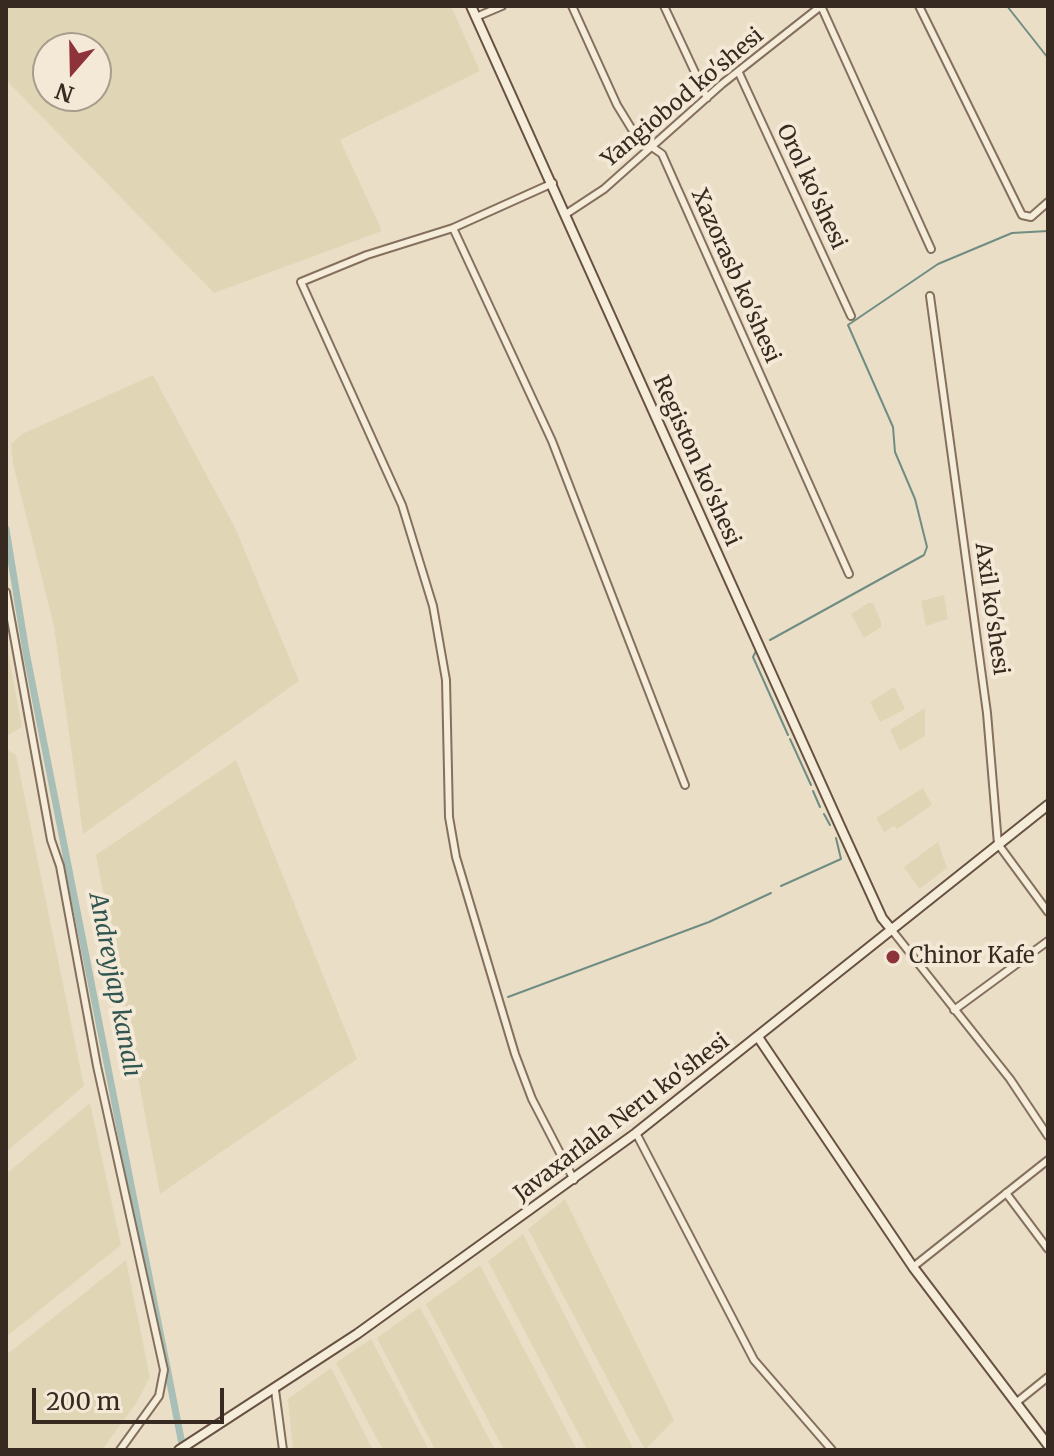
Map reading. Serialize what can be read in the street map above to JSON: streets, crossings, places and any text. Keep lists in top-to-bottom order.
{
  "streets": {
    "street": [
      "Yangiobod ko'shesi",
      "Orol ko'shesi",
      "Xazorasb ko'shesi",
      "Registon ko'shesi",
      "Axil ko'shesi",
      "Javaxarlala Neru ko'shesi"
    ]
  },
  "crossings": [
    ["Yangiobod ko'shesi", "Orol ko'shesi"],
    ["Yangiobod ko'shesi", "Xazorasb ko'shesi"],
    ["Yangiobod ko'shesi", "Registon ko'shesi"],
    ["Registon ko'shesi", "Javaxarlala Neru ko'shesi"],
    ["Axil ko'shesi", "Javaxarlala Neru ko'shesi"]
  ],
  "water": ["Andreyjap kanalı"],
  "places": ["Chinor Kafe"],
  "scale_bar": "200 m",
  "north": "bottom"
}
